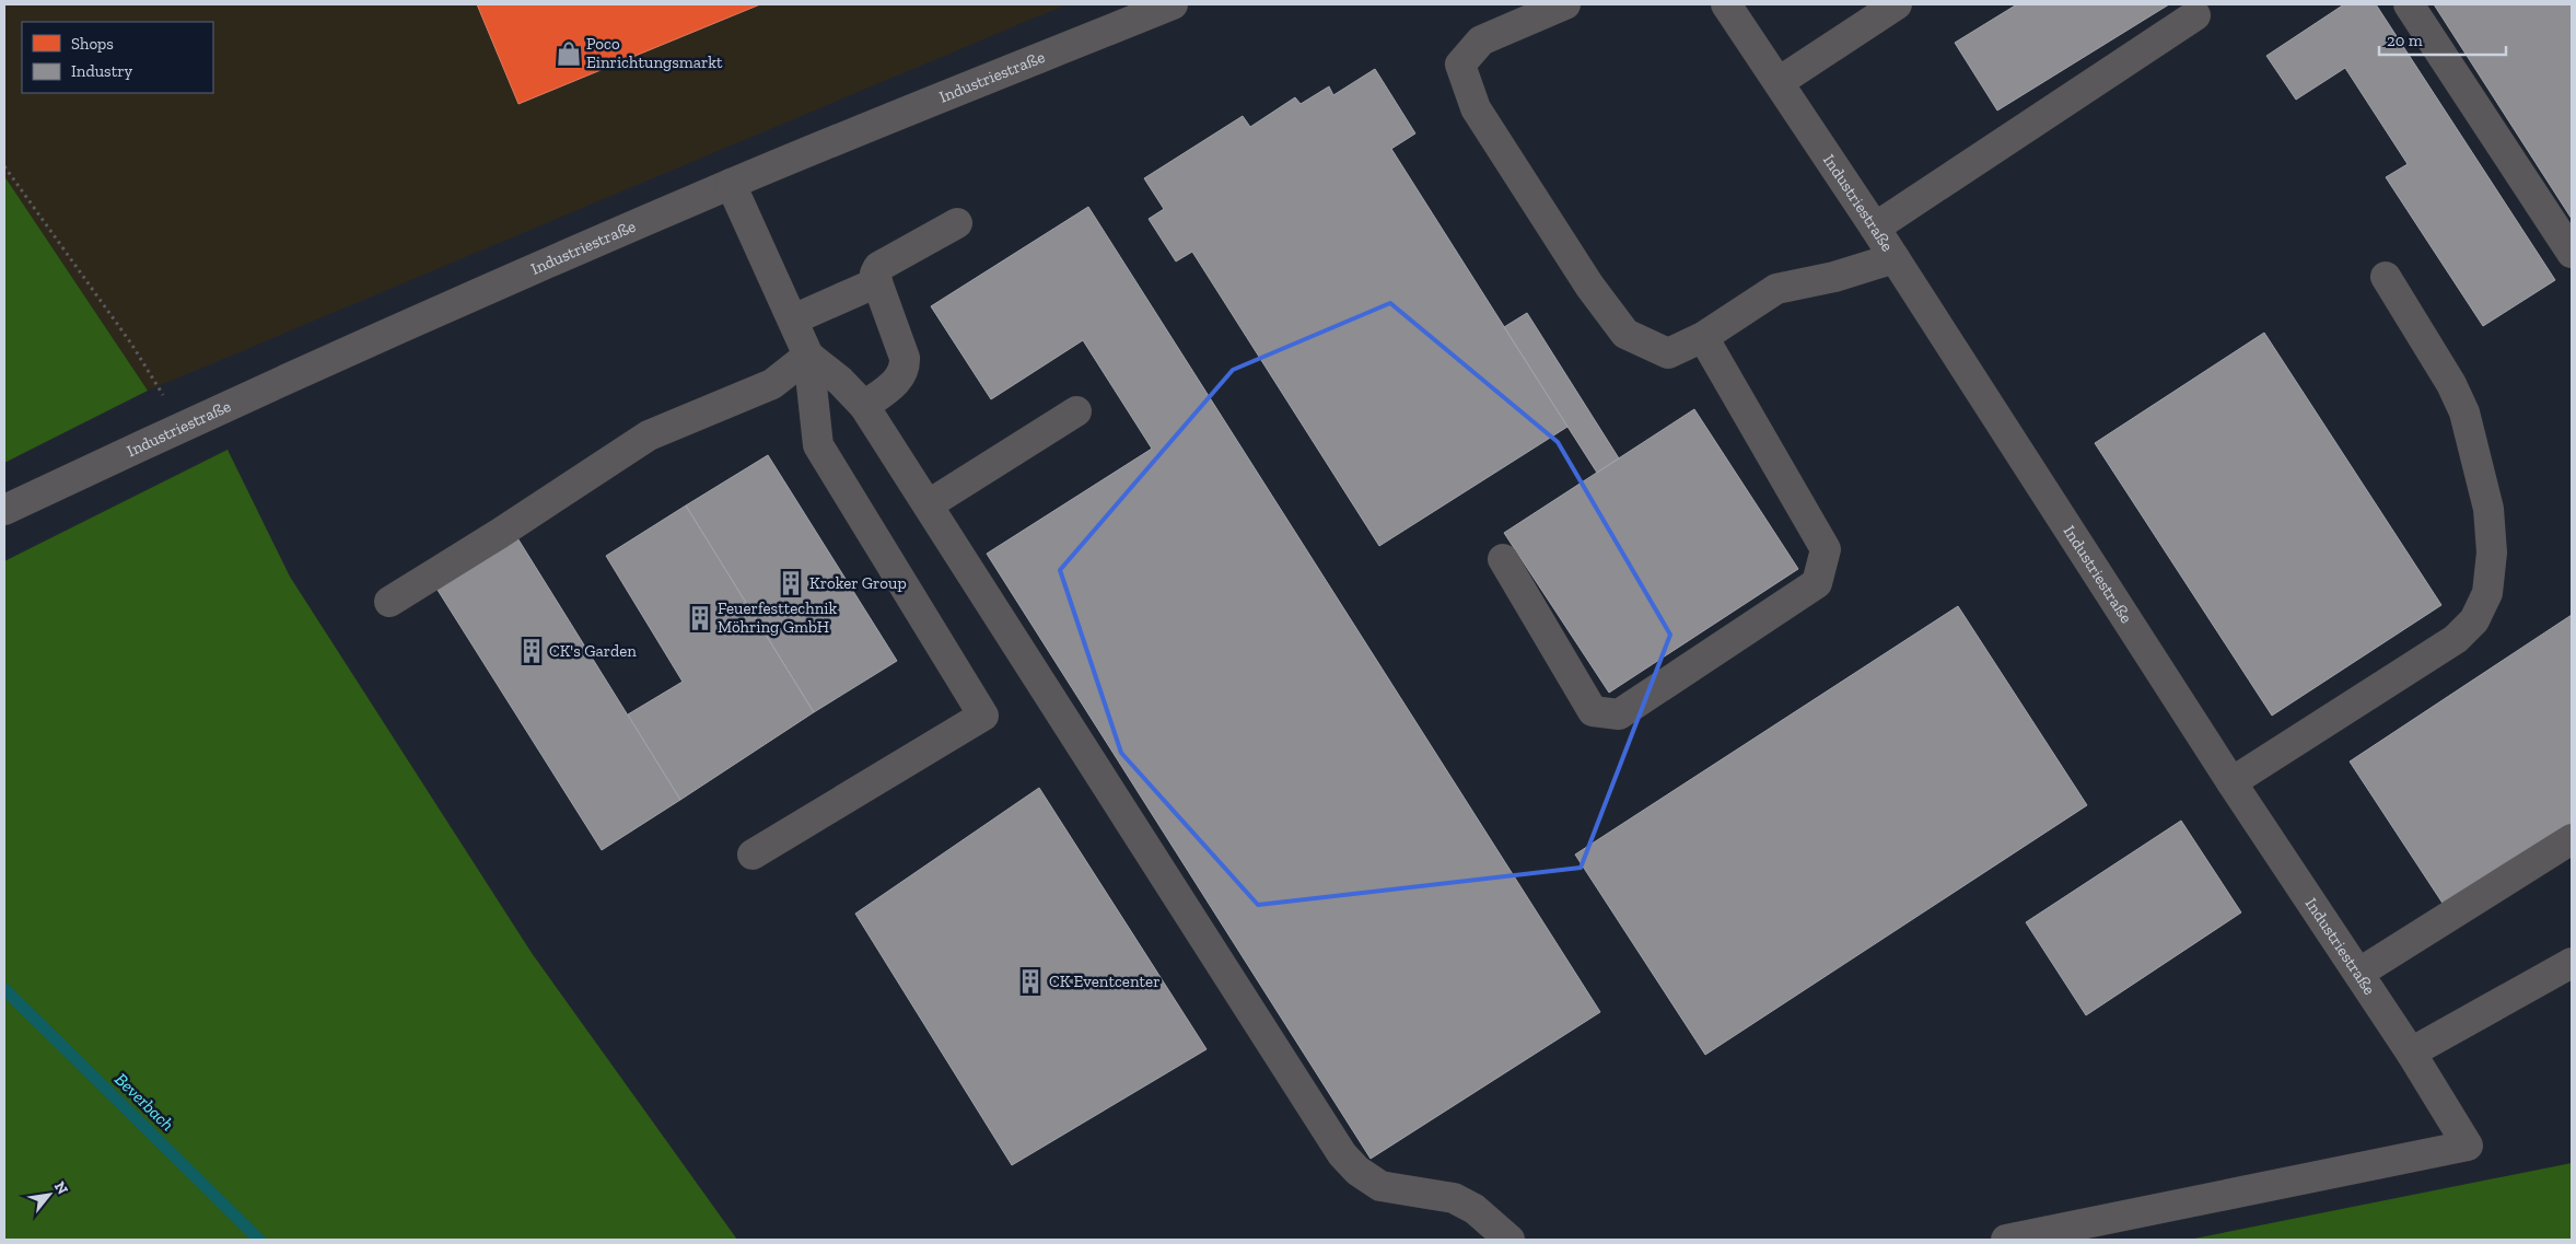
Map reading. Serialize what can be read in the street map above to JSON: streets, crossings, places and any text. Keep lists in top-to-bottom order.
{
  "streets": {
    "street": ["Industriestraße"]
  },
  "water": ["Beverbach"],
  "places": {
    "shop": ["Poco Einrichtungsmarkt"],
    "building": [
      "Kroker Group",
      "Feuerfesttechnik Möhring GmbH",
      "CK's Garden",
      "CK Eventcenter"
    ]
  },
  "legend": ["Shops", "Industry"],
  "scale_bar": "20 m",
  "north": "top right"
}
